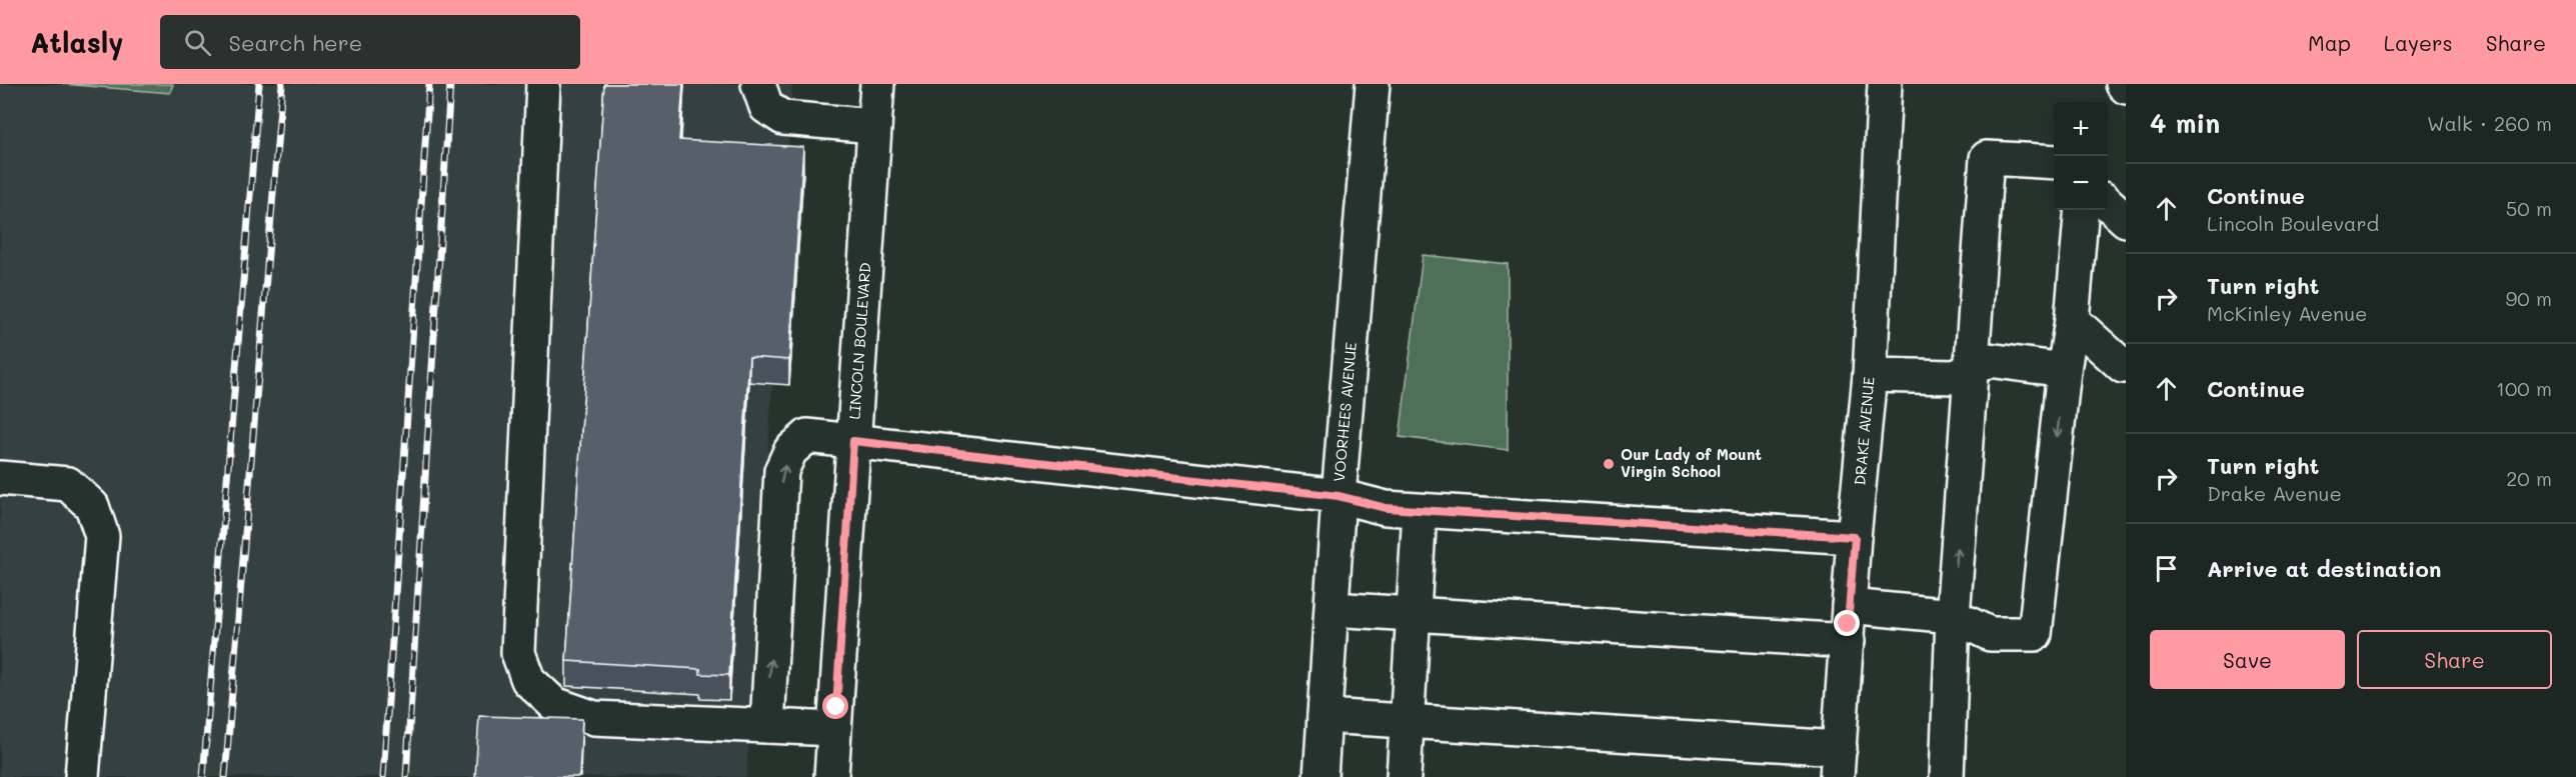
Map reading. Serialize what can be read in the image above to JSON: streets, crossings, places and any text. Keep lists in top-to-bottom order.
{
  "streets": {
    "street": ["LINCOLN BOULEVARD", "VOORHEES AVENUE", "DRAKE AVENUE"]
  },
  "places": ["Our Lady of Mount Virgin School"],
  "page": {
    "header": "Atlasly",
    "search": "Search here",
    "nav": ["Map", "Layers", "Share"],
    "heading": ["4 min", "Walk · 260 m"],
    "map_buttons": ["+", "−"],
    "list": [
      ["Continue", "Lincoln Boulevard", "50 m"],
      ["Turn right", "McKinley Avenue", "90 m"],
      ["Continue", "100 m"],
      ["Turn right", "Drake Avenue", "20 m"],
      "Arrive at destination"
    ],
    "buttons": ["Save", "Share"]
  }
}
